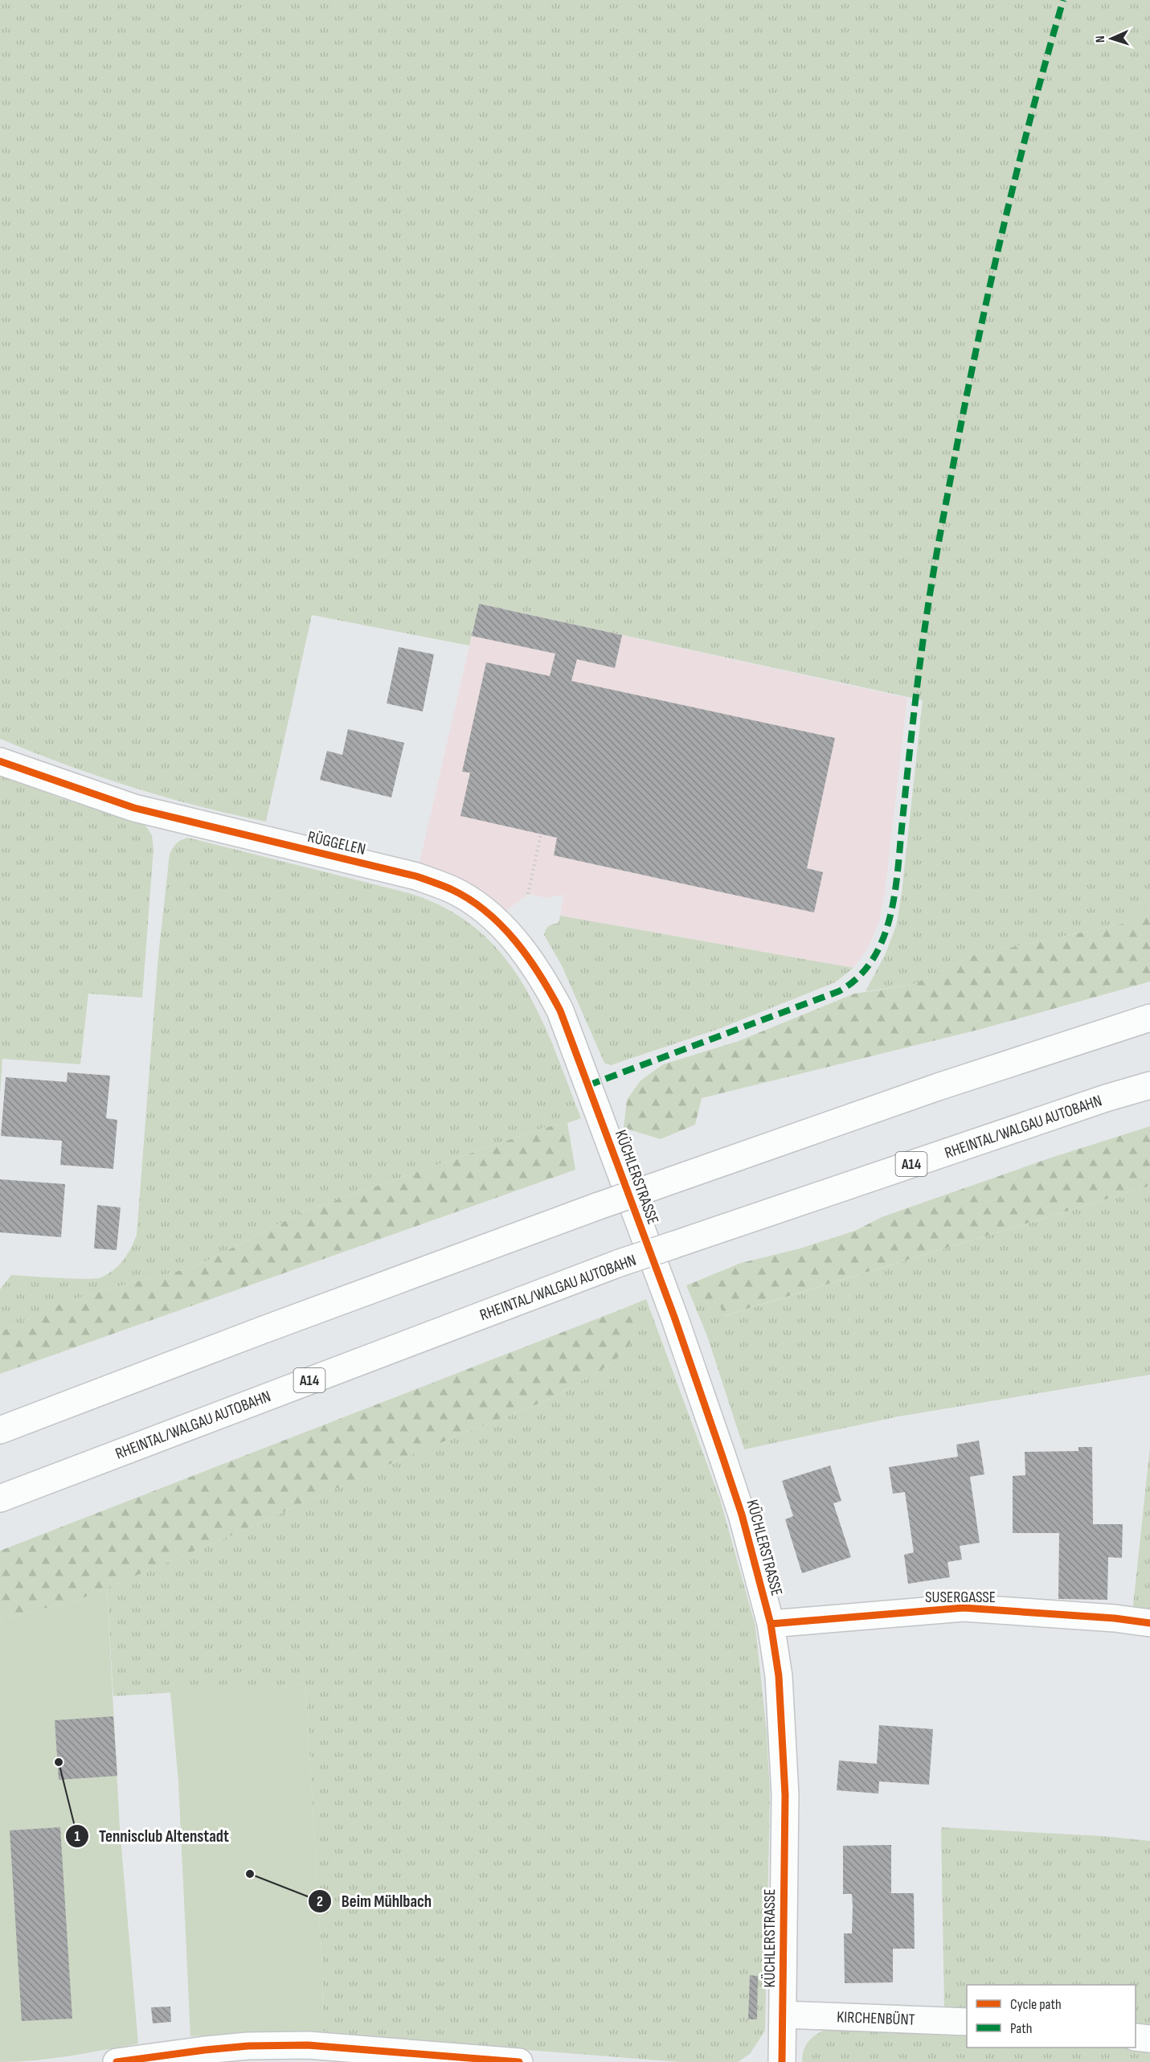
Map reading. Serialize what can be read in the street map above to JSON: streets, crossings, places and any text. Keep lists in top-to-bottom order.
{
  "streets": {
    "main road": [
      "RÜGGELEN",
      "RHEINTAL/WALGAU AUTOBAHN",
      "A14",
      "KÜCHLERSTRASSE",
      "SUSERGASSE",
      "KIRCHENBÜNT"
    ]
  },
  "crossings": [
    ["RÜGGELEN", "KÜCHLERSTRASSE"],
    ["KÜCHLERSTRASSE", "SUSERGASSE"],
    ["KÜCHLERSTRASSE", "KIRCHENBÜNT"]
  ],
  "places": ["Tennisclub Altenstadt", "Beim Mühlbach"],
  "legend": ["Cycle path", "Path"],
  "north": "left"
}
